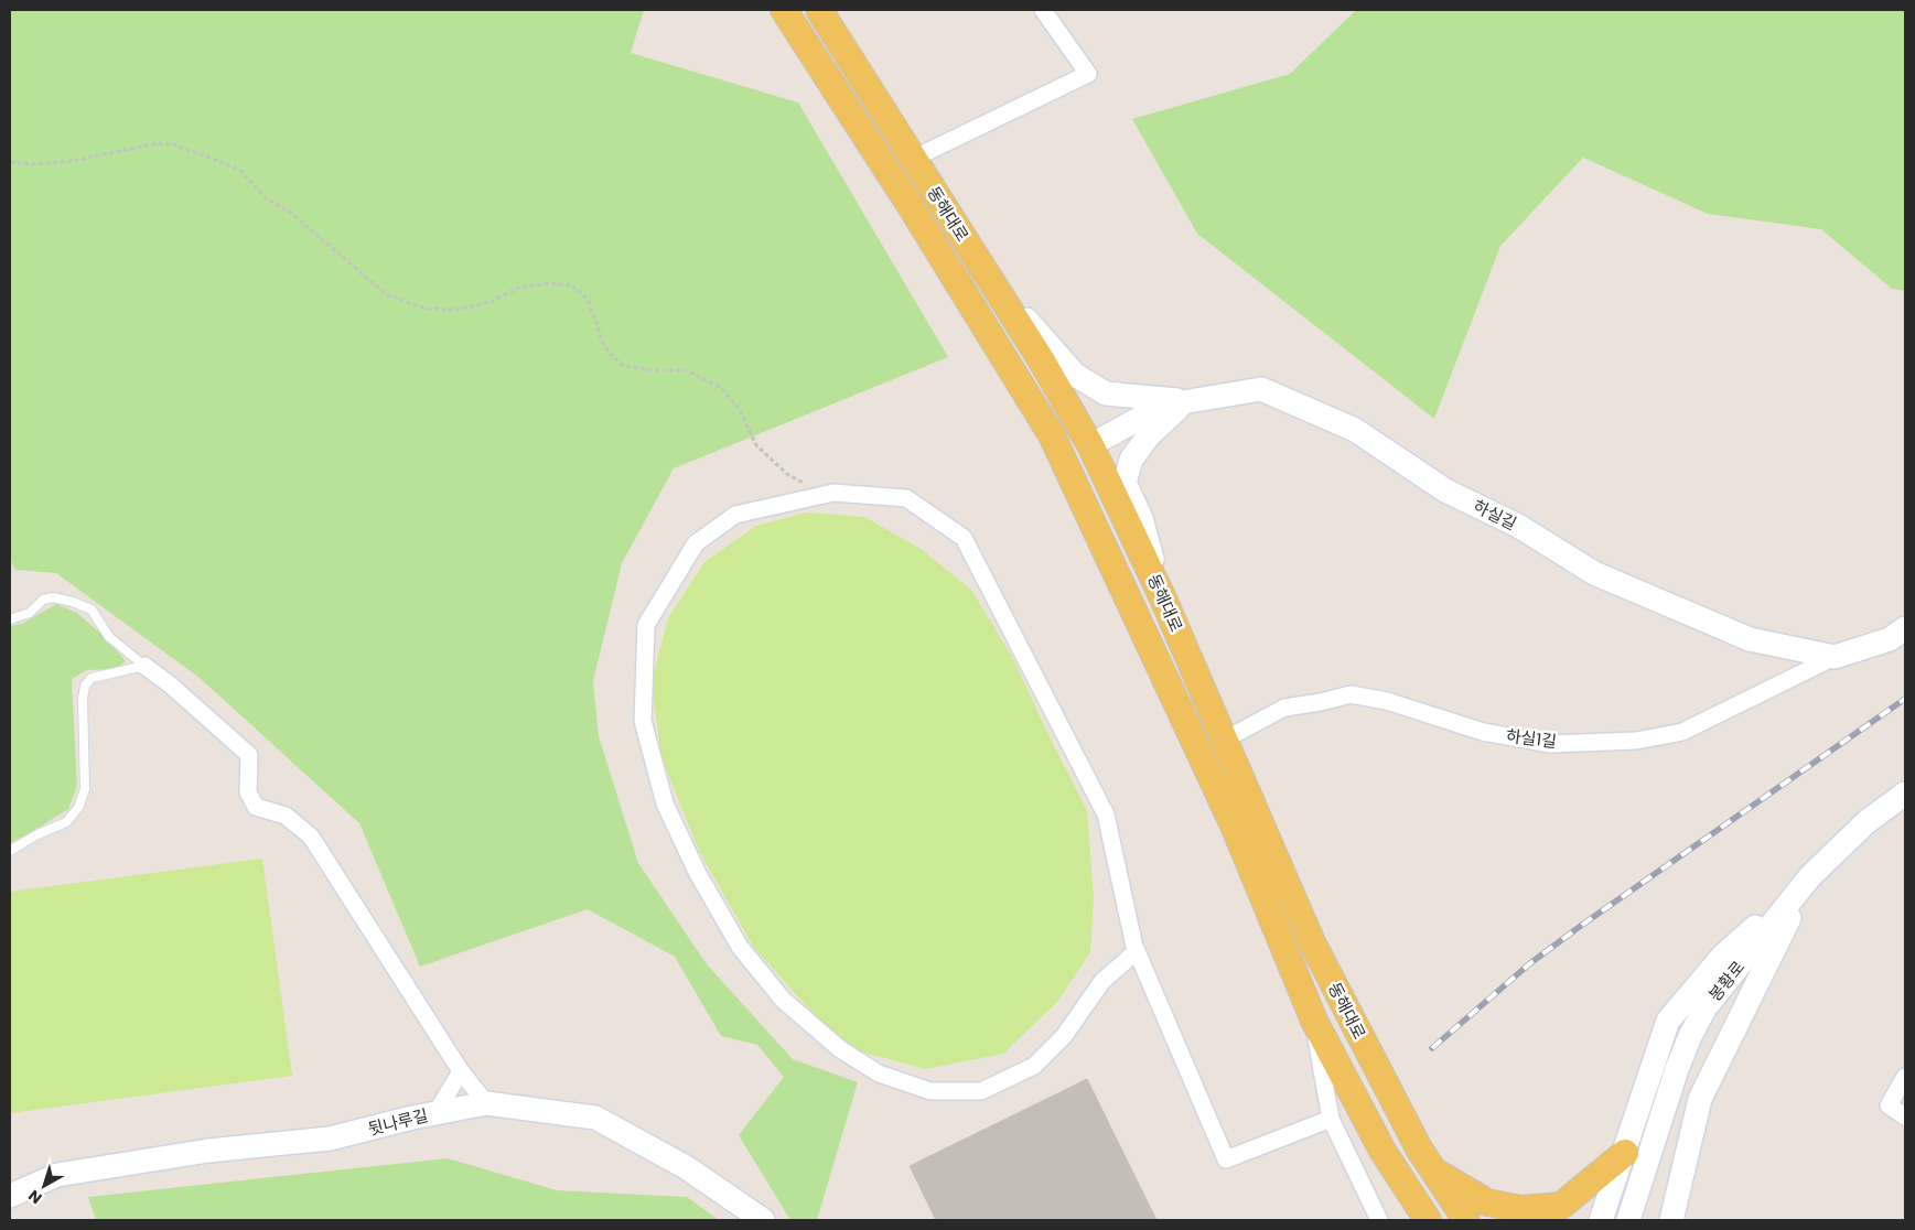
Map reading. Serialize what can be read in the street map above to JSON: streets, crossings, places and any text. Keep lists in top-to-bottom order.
{
  "streets": {
    "main road": ["동해대로"],
    "street": [
      "하실길",
      "하실1길",
      "봉황로",
      "뒷나루길"
    ]
  },
  "crossings": [
    ["동해대로", "하실길"],
    ["동해대로", "하실1길"],
    ["하실길", "하실1길"]
  ],
  "north": "bottom left"
}
